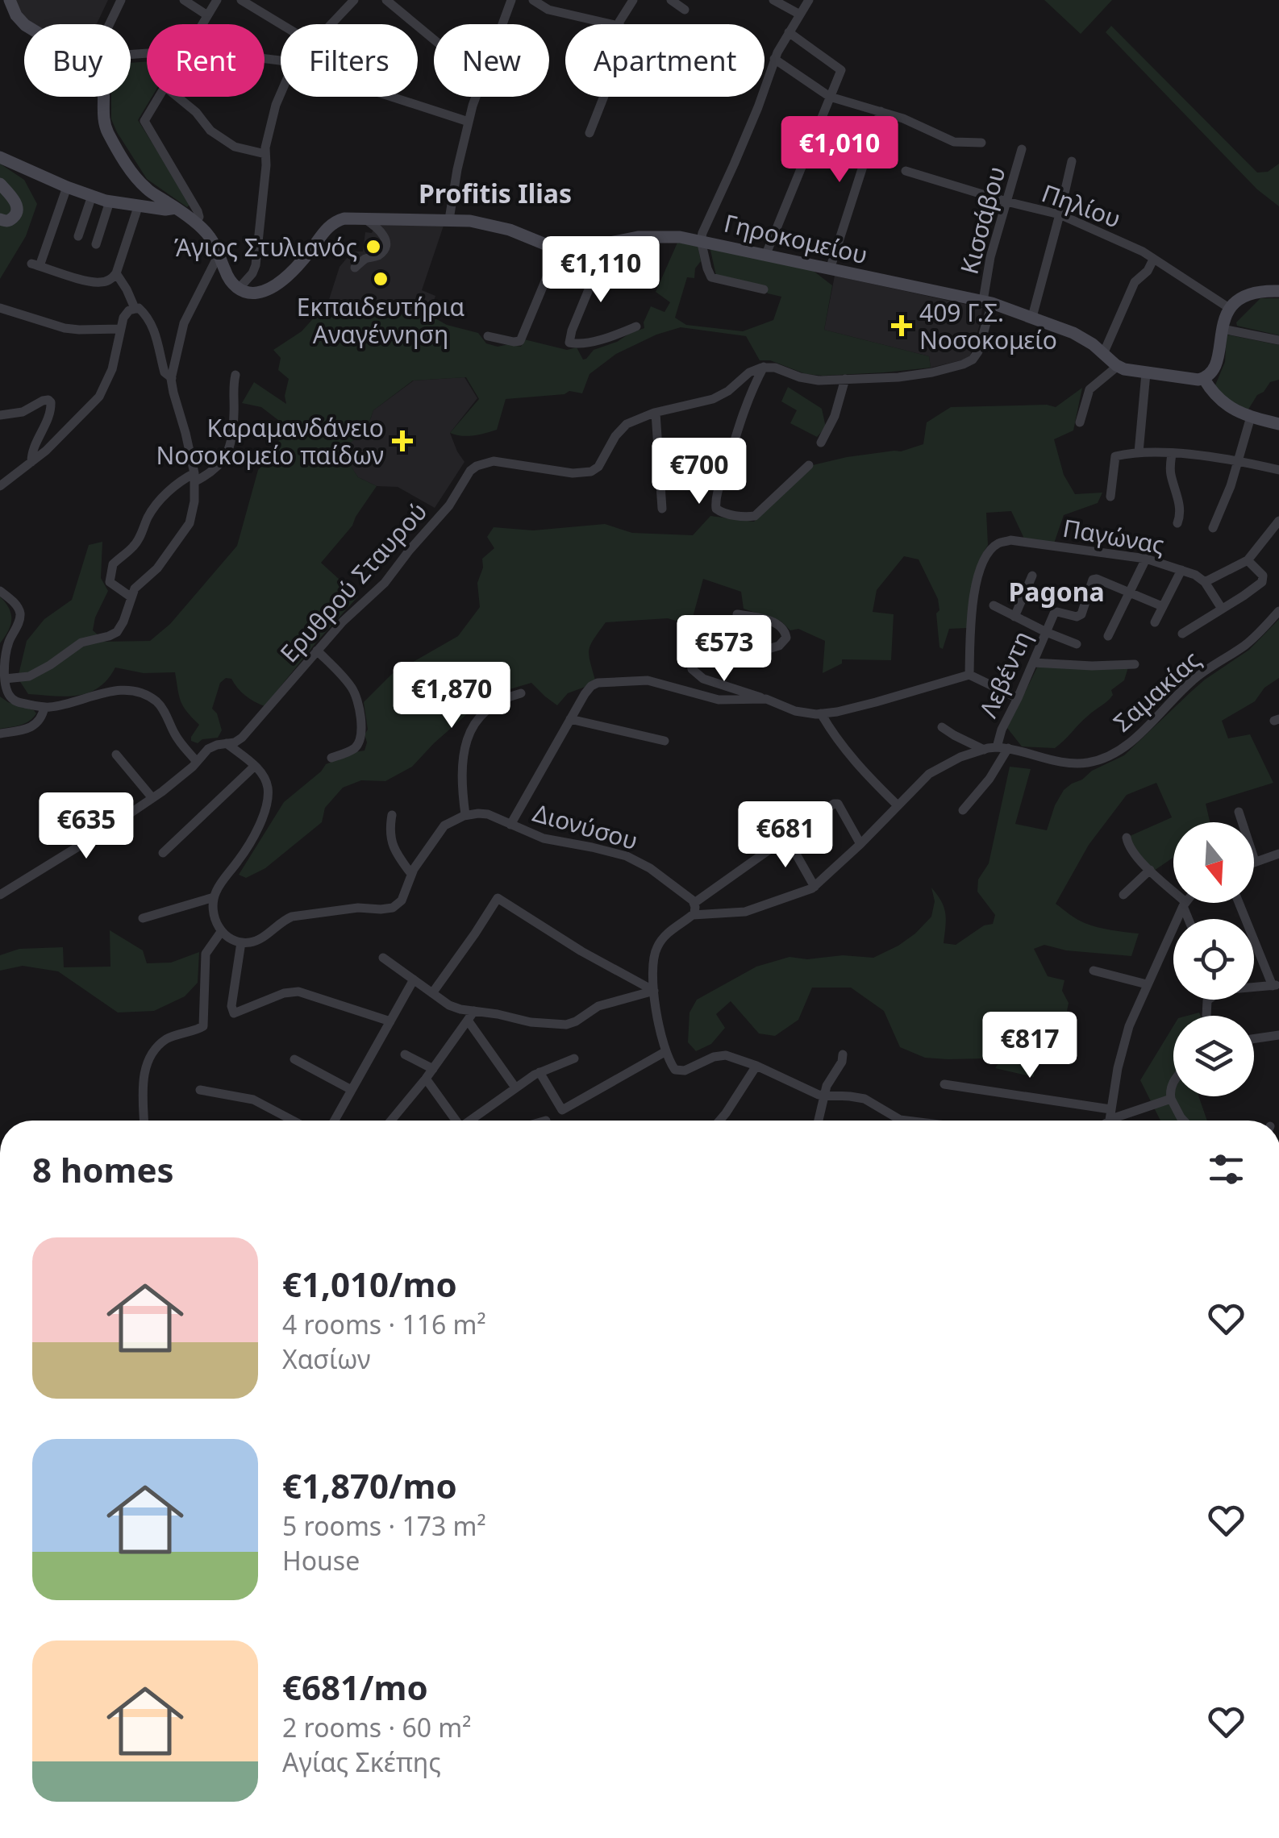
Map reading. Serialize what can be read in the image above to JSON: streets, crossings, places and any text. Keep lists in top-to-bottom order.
{
  "streets": {
    "main road": ["Γηροκομείου"],
    "street": [
      "Πηλίου",
      "Κισσάβου",
      "Παγώνας",
      "Ερυθρού Σταυρού",
      "Λεβέντη",
      "Σαμακίας",
      "Διονύσου"
    ]
  },
  "crossings": [
    ["Πηλίου", "Κισσάβου"],
    ["Κισσάβου", "Γηροκομείου"],
    ["Λεβέντη", "Σαμακίας"]
  ],
  "districts": ["Profitis Ilias", "Pagona"],
  "places": {
    "other": ["Άγιος Στυλιανός", "Εκπαιδευτήρια Αναγέννηση"],
    "health": ["409 Γ.Σ. Νοσοκομείο", "Καραμανδάνειο Νοσοκομείο παίδων"]
  },
  "north": "bottom",
  "page": {
    "chip": [
      "Buy",
      "Rent",
      "Filters",
      "New",
      "Apartment"
    ],
    "price": [
      "€1,010",
      "€1,110",
      "€700",
      "€573",
      "€1,870",
      "€635",
      "€681",
      "€817"
    ],
    "heading": "8 homes",
    "list": [
      {
        "name": "€1,010/mo",
        "note": "4 rooms · 116 m² · Χασίων"
      },
      {
        "name": "€1,870/mo",
        "note": "5 rooms · 173 m² · House"
      },
      {
        "name": "€681/mo",
        "note": "2 rooms · 60 m² · Αγίας Σκέπης"
      }
    ]
  }
}
